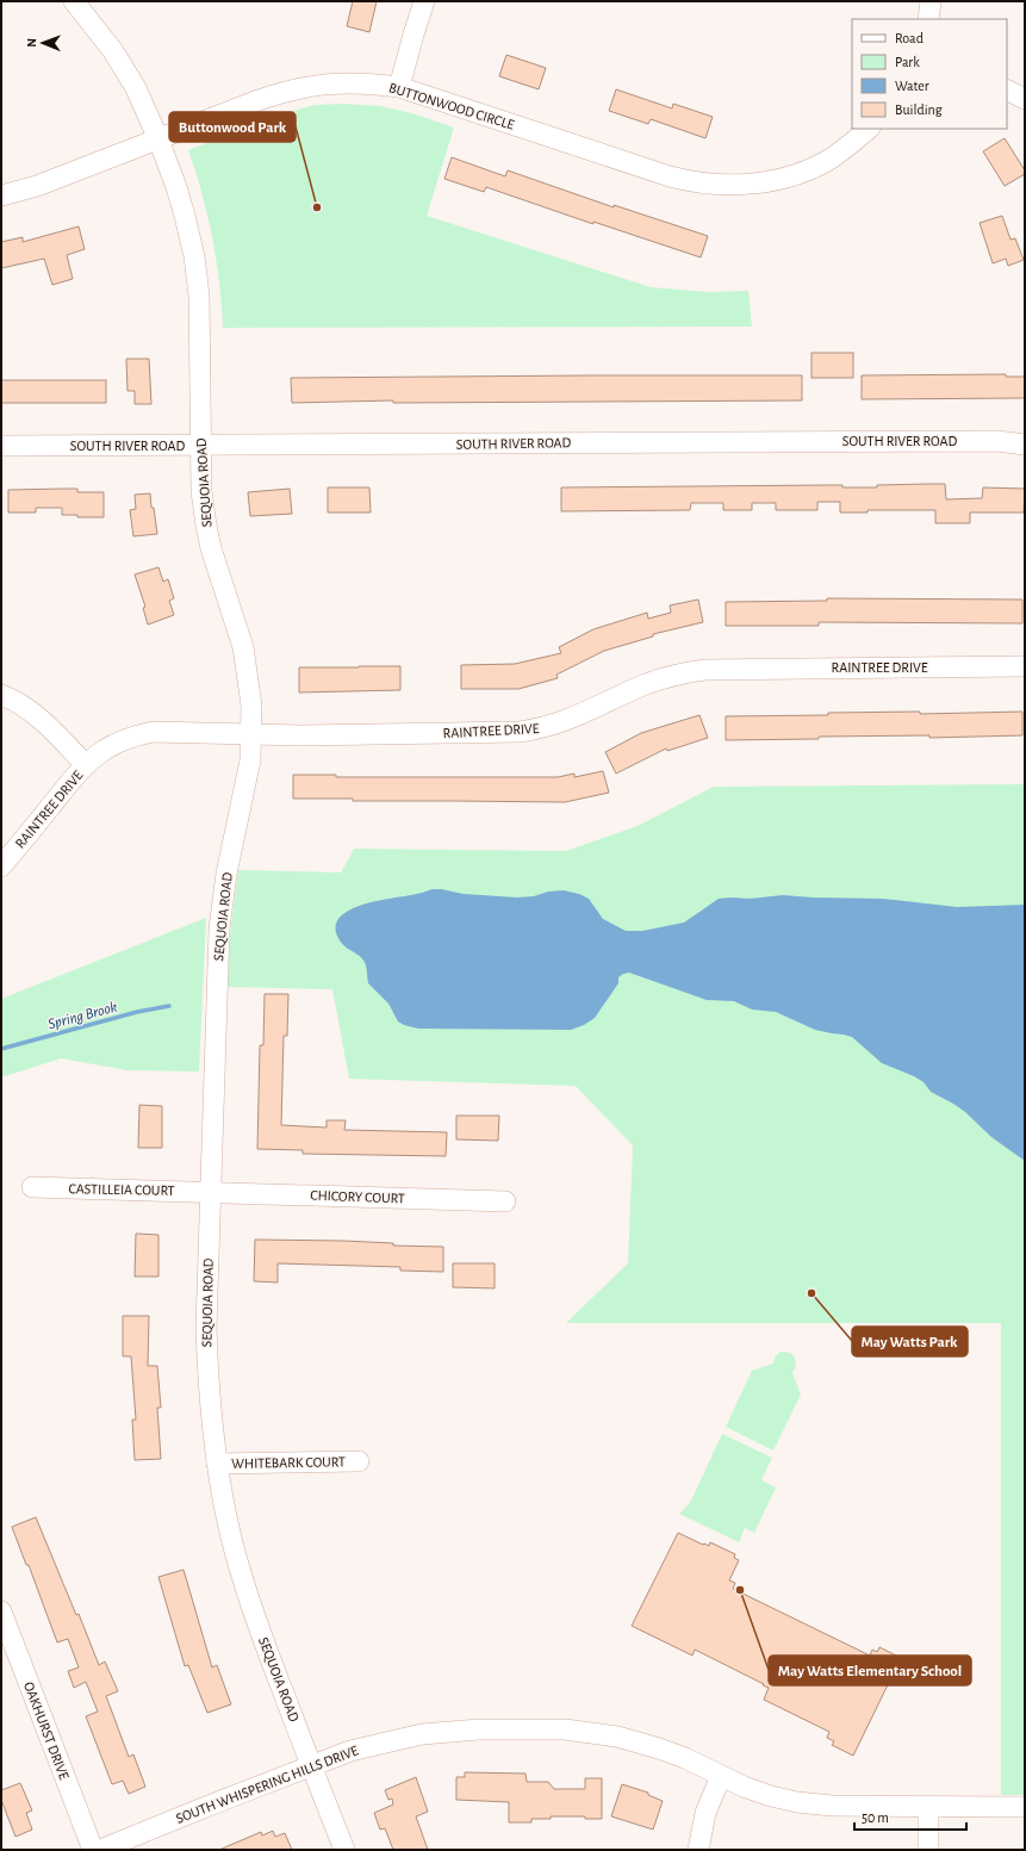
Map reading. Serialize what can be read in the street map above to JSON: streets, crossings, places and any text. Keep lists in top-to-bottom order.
{
  "streets": {
    "street": [
      "BUTTONWOOD CIRCLE",
      "SOUTH RIVER ROAD",
      "SEQUOIA ROAD",
      "RAINTREE DRIVE",
      "CASTILLEIA COURT",
      "CHICORY COURT",
      "WHITEBARK COURT",
      "OAKHURST DRIVE",
      "SOUTH WHISPERING HILLS DRIVE"
    ]
  },
  "crossings": [
    ["BUTTONWOOD CIRCLE", "SEQUOIA ROAD"],
    ["SOUTH RIVER ROAD", "SEQUOIA ROAD"],
    ["SEQUOIA ROAD", "RAINTREE DRIVE"],
    ["SEQUOIA ROAD", "CASTILLEIA COURT"],
    ["SEQUOIA ROAD", "CHICORY COURT"],
    ["SEQUOIA ROAD", "WHITEBARK COURT"],
    ["SEQUOIA ROAD", "SOUTH WHISPERING HILLS DRIVE"],
    ["CASTILLEIA COURT", "CHICORY COURT"]
  ],
  "water": ["Spring Brook"],
  "places": ["Buttonwood Park", "May Watts Park", "May Watts Elementary School"],
  "legend": [
    "Road",
    "Park",
    "Water",
    "Building"
  ],
  "scale_bar": "50 m",
  "north": "left"
}
